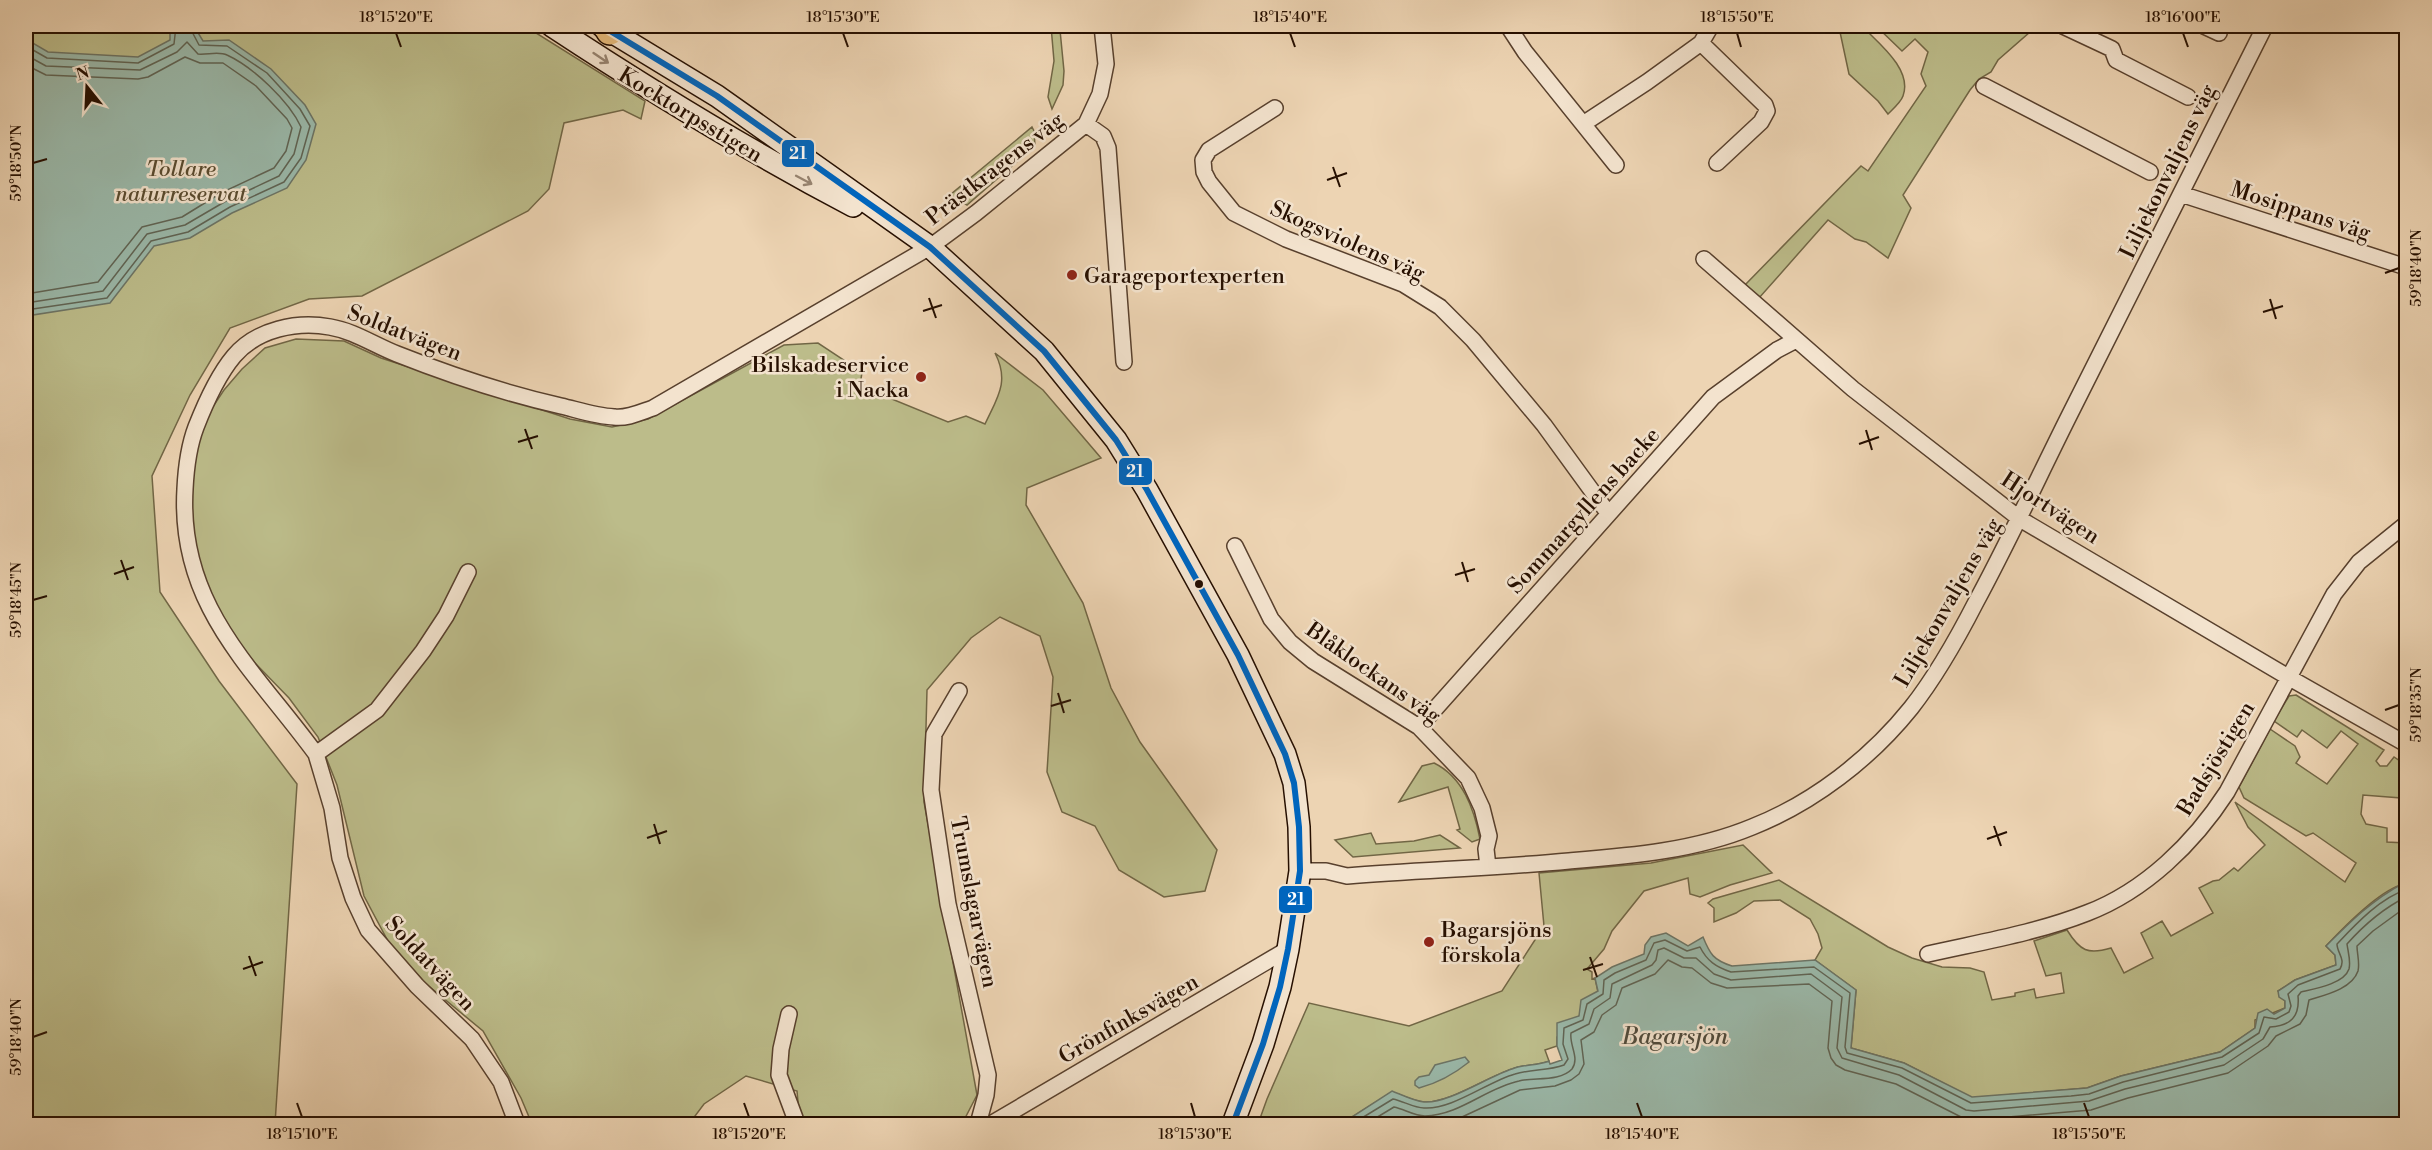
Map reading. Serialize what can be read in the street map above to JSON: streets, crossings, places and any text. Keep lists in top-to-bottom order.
{
  "streets": {
    "main road": ["Kocktorpsstigen"],
    "street": [
      "Prästkragens väg",
      "Liljekonvaljens väg",
      "Mosippans väg",
      "Skogsviolens väg",
      "Soldatvägen",
      "Hjortvägen",
      "Sommargyllens backe",
      "Blåklockans väg",
      "Badsjöstigen",
      "Trumslagarvägen",
      "Grönfinksvägen"
    ]
  },
  "crossings": [
    ["Kocktorpsstigen", "Prästkragens väg"],
    ["Kocktorpsstigen", "Soldatvägen"],
    ["Prästkragens väg", "Soldatvägen"],
    ["Liljekonvaljens väg", "Mosippans väg"],
    ["Liljekonvaljens väg", "Hjortvägen"],
    ["Liljekonvaljens väg", "Blåklockans väg"],
    ["Skogsviolens väg", "Sommargyllens backe"],
    ["Hjortvägen", "Sommargyllens backe"],
    ["Hjortvägen", "Badsjöstigen"],
    ["Sommargyllens backe", "Blåklockans väg"]
  ],
  "water": ["Bagarsjön"],
  "parks": ["Tollare naturreservat"],
  "places": ["Garageportexperten", "Bilskadeservice i Nacka", "Bagarsjöns förskola"],
  "lines": ["transit line 21"],
  "north": "top",
  "coordinates": [
    "18°15'20\"E",
    "18°15'30\"E",
    "18°15'40\"E",
    "18°15'50\"E",
    "18°16'00\"E",
    "59°18'50\"N",
    "59°18'40\"N",
    "59°18'45\"N",
    "59°18'35\"N",
    "18°15'10\"E"
  ]
}
